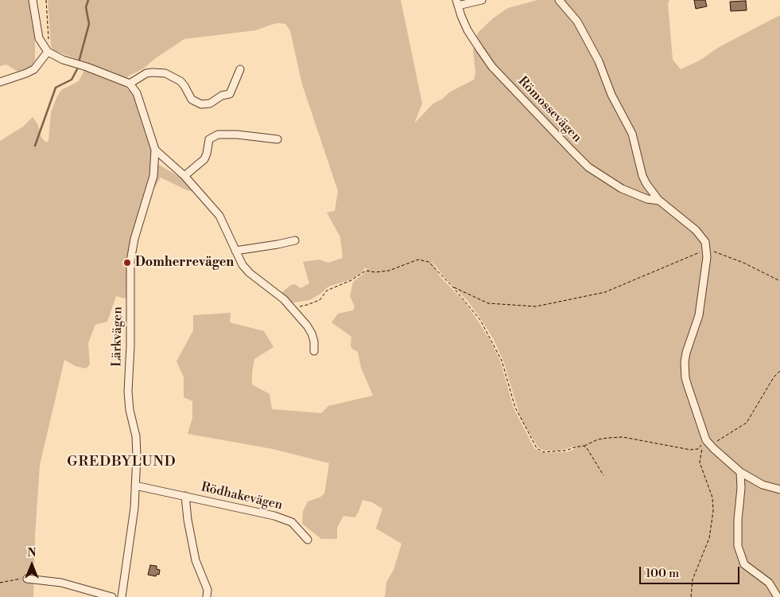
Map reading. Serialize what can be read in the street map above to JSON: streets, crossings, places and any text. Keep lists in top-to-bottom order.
{
  "streets": {
    "street": ["Römossevägen", "Lärkvägen", "Rödhakevägen"]
  },
  "crossings": [
    ["Lärkvägen", "Rödhakevägen"]
  ],
  "districts": ["GREDBYLUND"],
  "places": ["Domherrevägen"],
  "scale_bar": "100 m",
  "north": "top"
}
